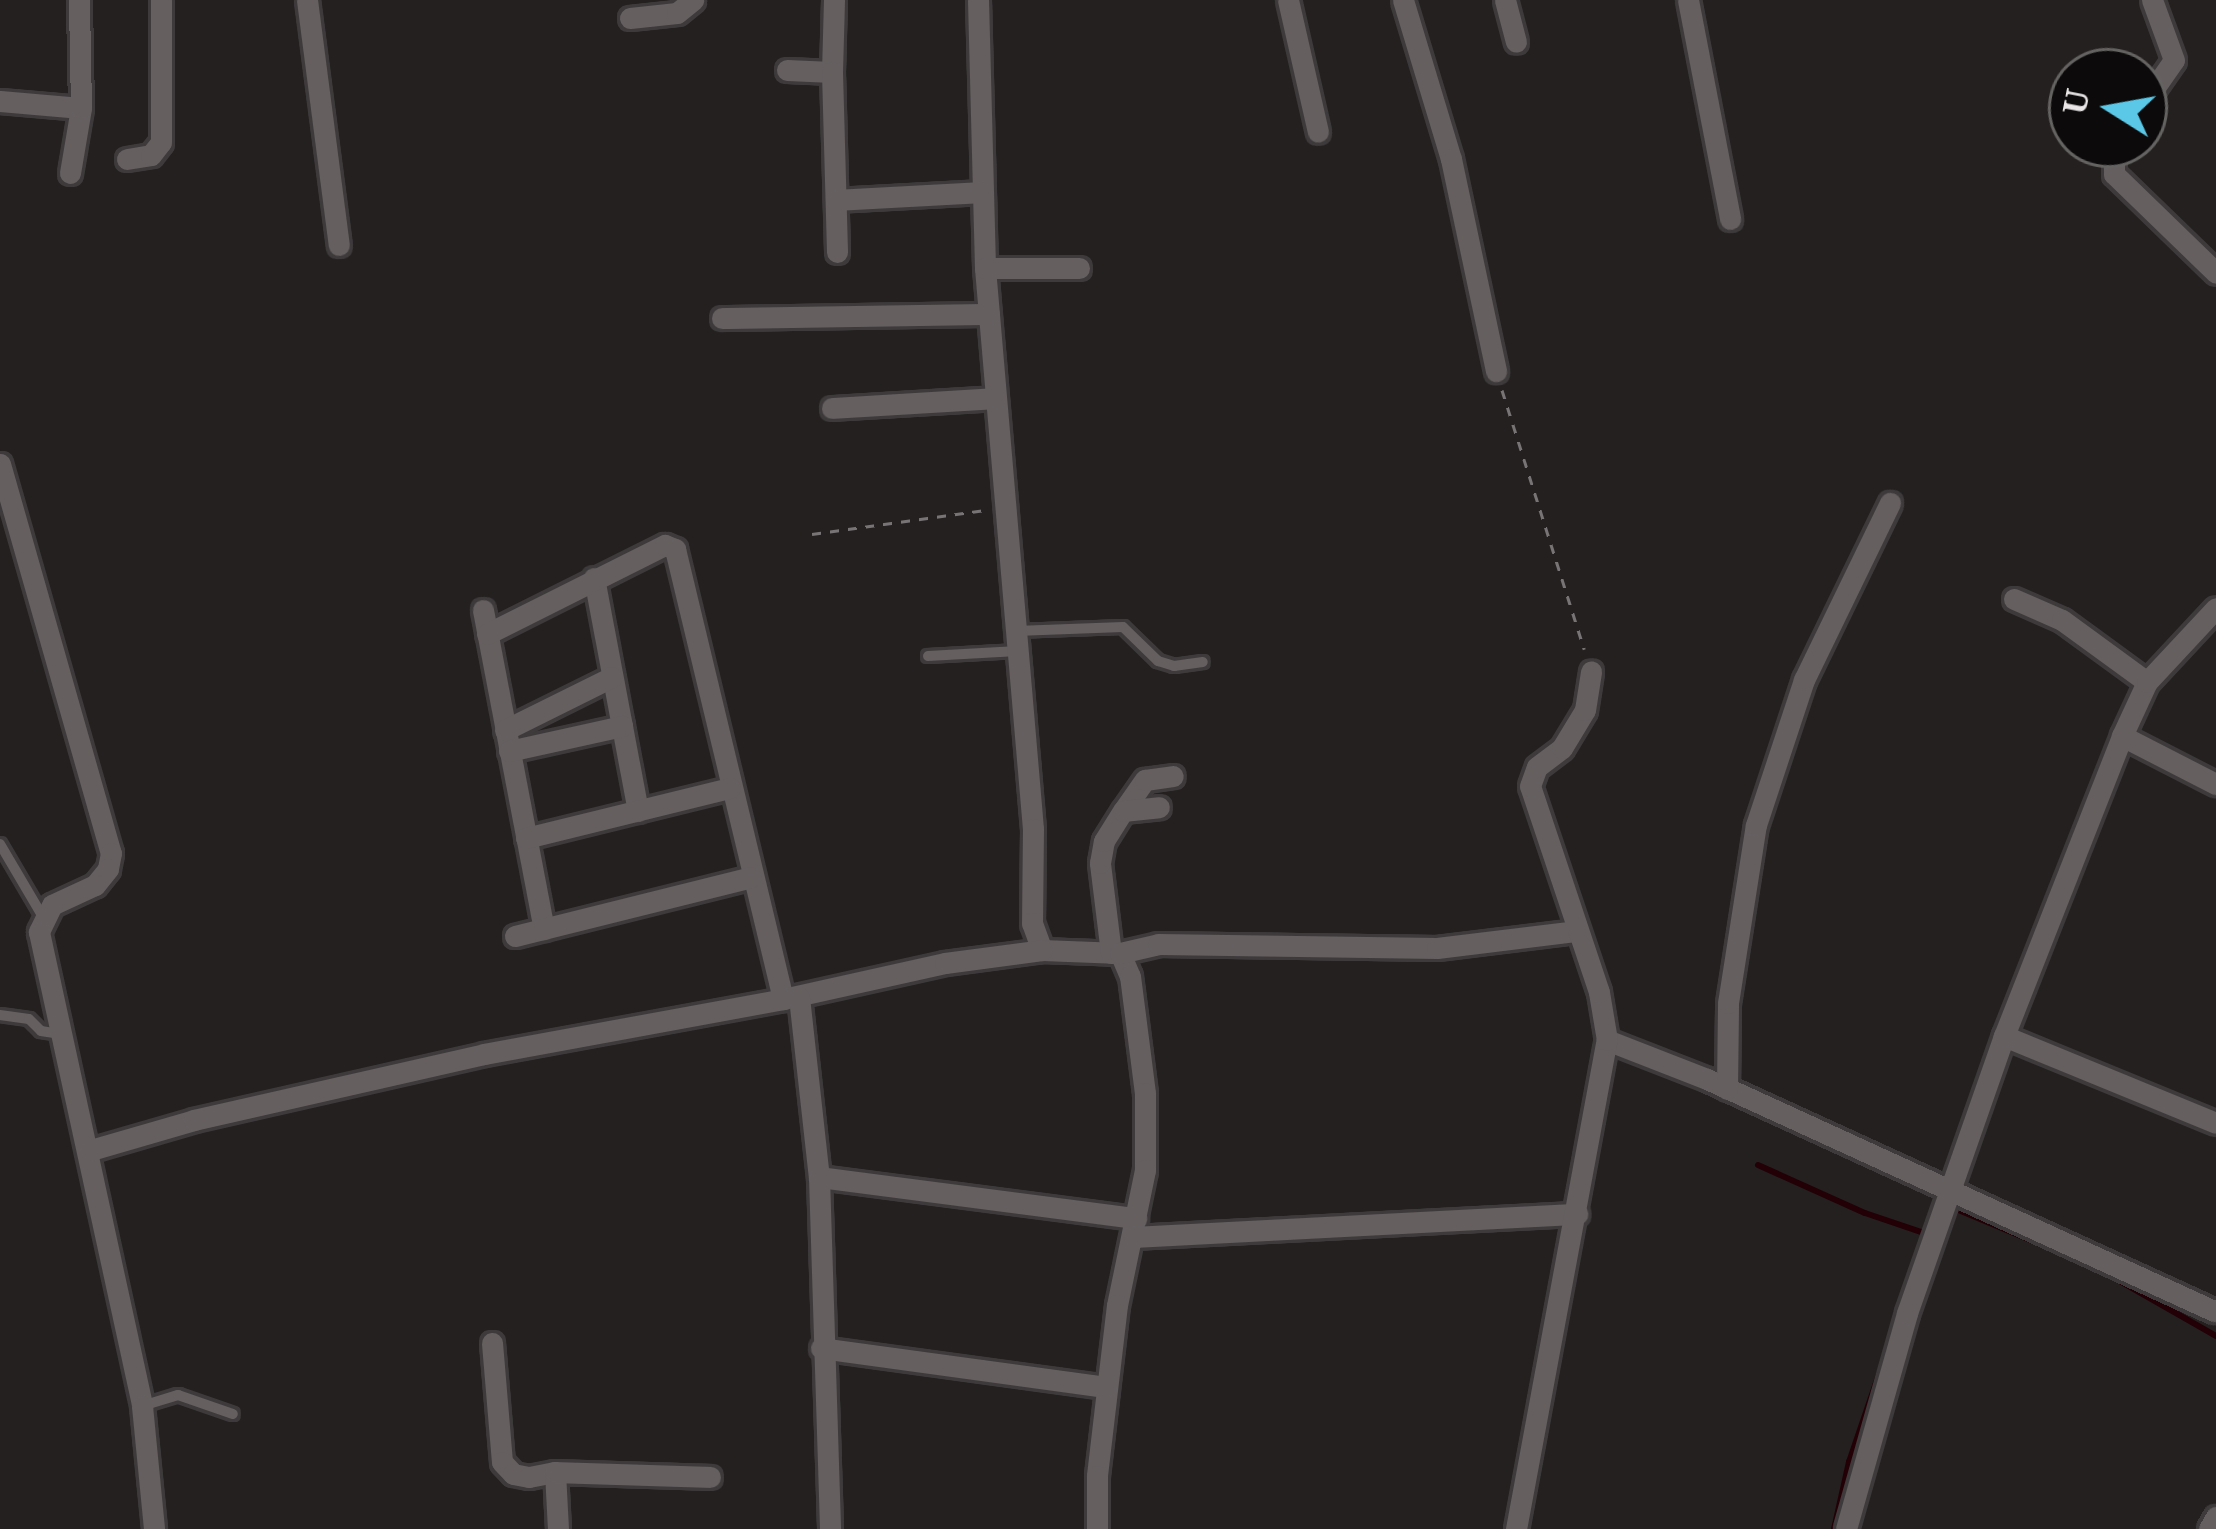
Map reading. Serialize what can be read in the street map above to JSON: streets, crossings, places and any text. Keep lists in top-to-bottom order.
{
  "north": "left"
}
